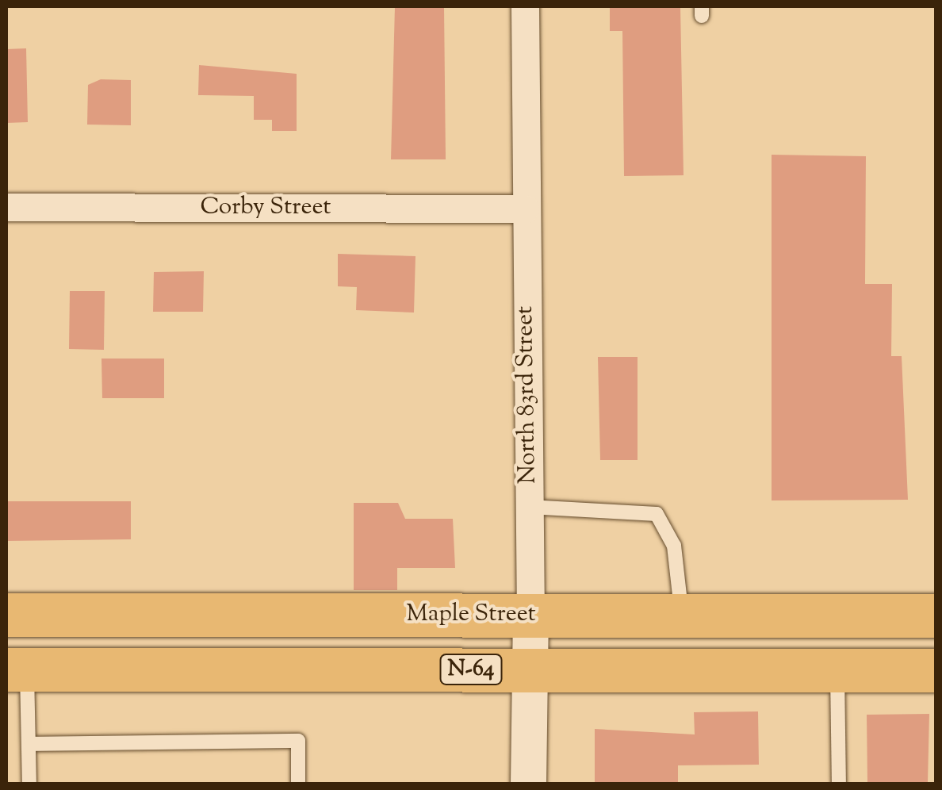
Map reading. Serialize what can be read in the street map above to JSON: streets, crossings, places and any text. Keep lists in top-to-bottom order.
{
  "streets": {
    "main road": ["Maple Street", "N-64"],
    "street": ["Corby Street", "North 83rd Street"]
  },
  "crossings": [
    ["Corby Street", "North 83rd Street"],
    ["North 83rd Street", "Maple Street"],
    ["North 83rd Street", "N-64"]
  ]
}
